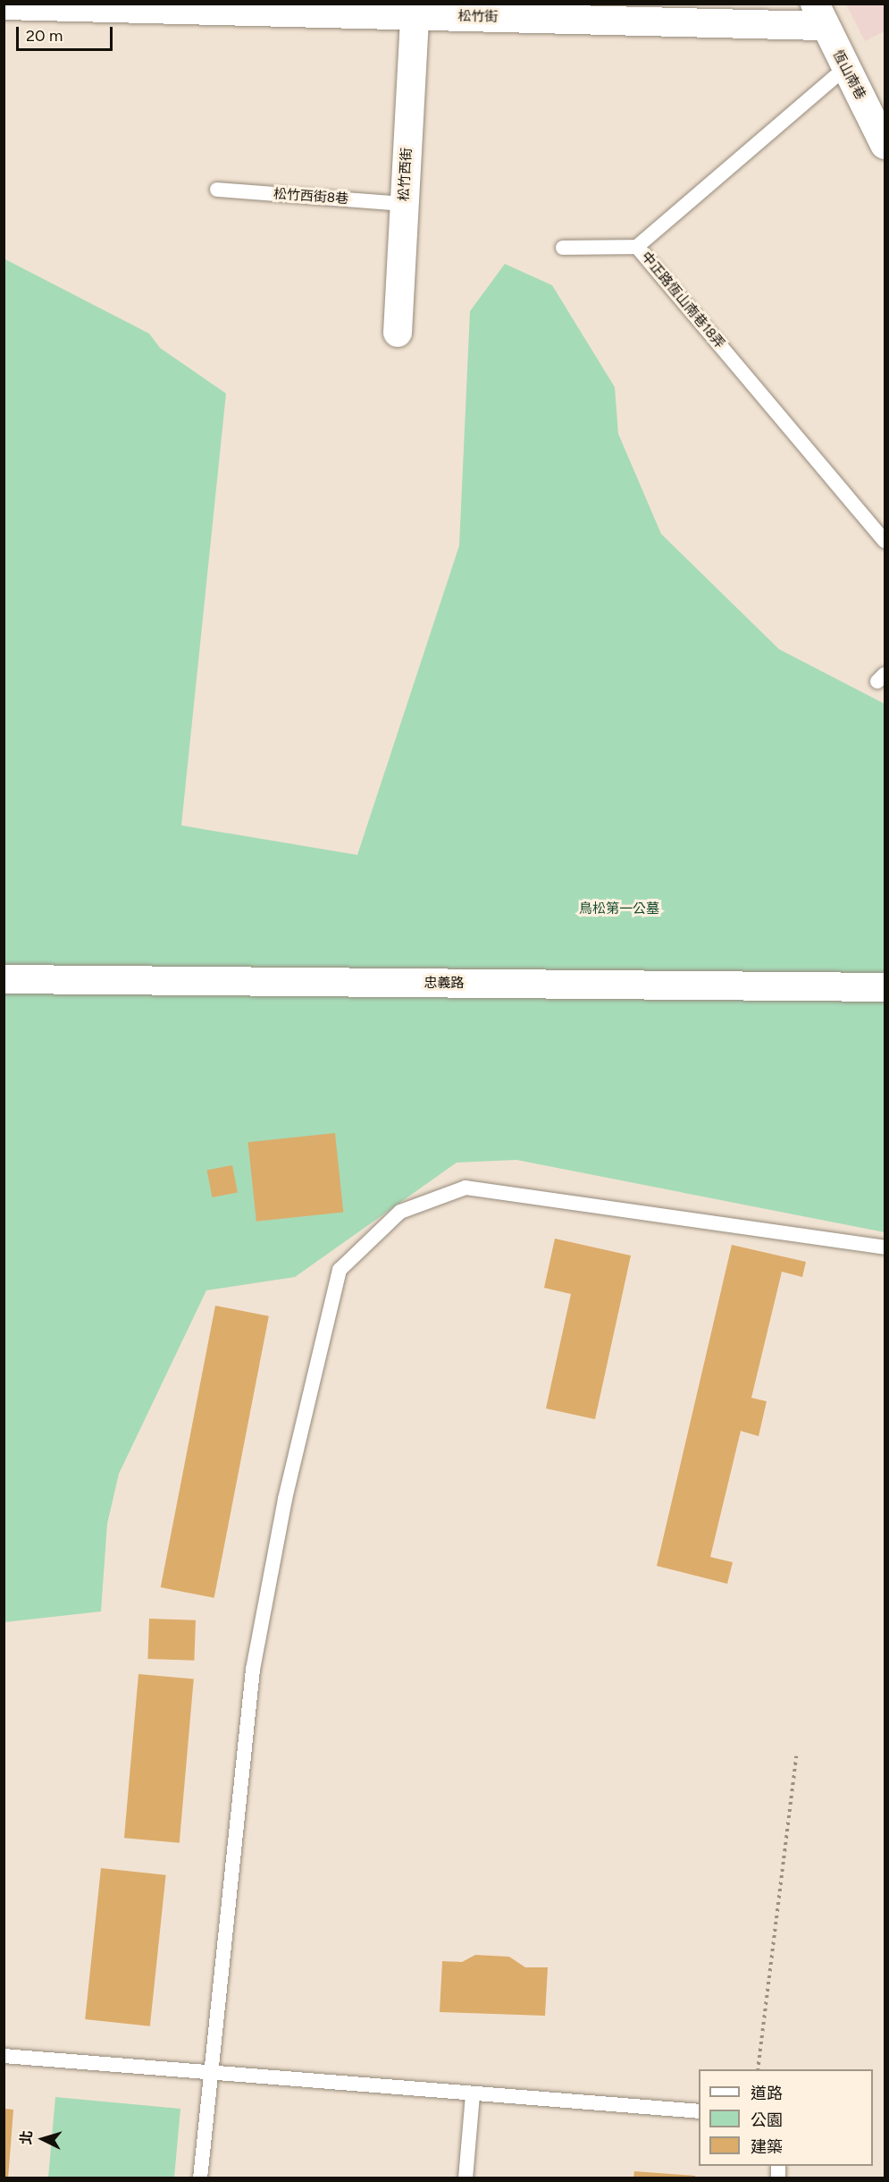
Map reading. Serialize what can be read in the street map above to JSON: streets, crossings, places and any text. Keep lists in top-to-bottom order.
{
  "streets": {
    "street": [
      "松竹街",
      "恆山南巷",
      "松竹西街",
      "忠義路"
    ],
    "lane": ["松竹西街8巷", "中正路恆山南巷18弄"]
  },
  "crossings": [
    ["松竹街", "恆山南巷"],
    ["松竹街", "松竹西街"],
    ["恆山南巷", "中正路恆山南巷18弄"],
    ["松竹西街", "松竹西街8巷"]
  ],
  "parks": ["鳥松第一公墓"],
  "legend": ["道路", "公園", "建築"],
  "scale_bar": "20 m",
  "north": "left"
}
